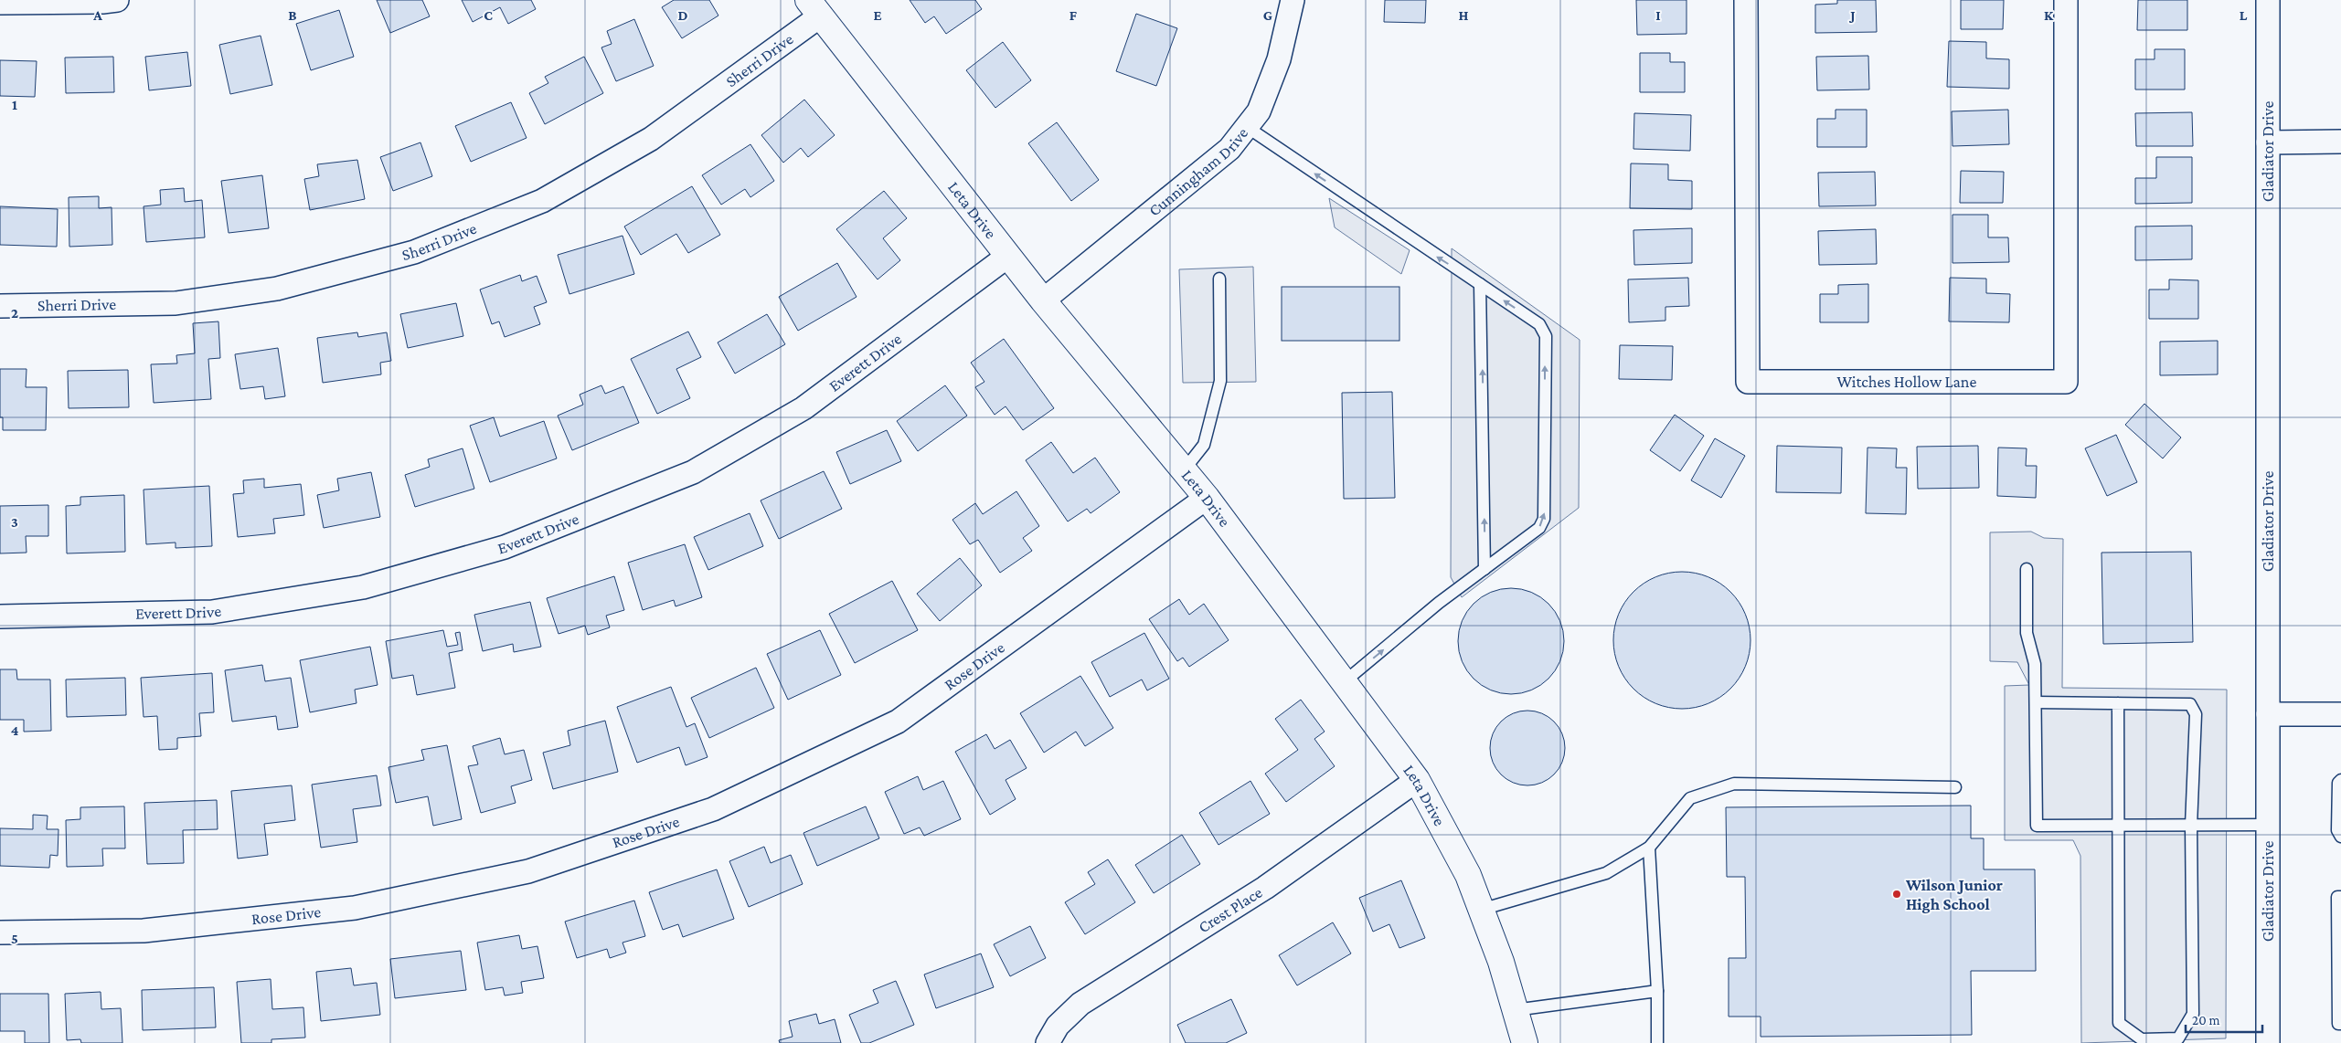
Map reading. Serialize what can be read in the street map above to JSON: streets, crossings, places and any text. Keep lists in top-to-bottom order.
{
  "streets": {
    "street": [
      "Sherri Drive",
      "Gladiator Drive",
      "Cunningham Drive",
      "Leta Drive",
      "Everett Drive",
      "Witches Hollow Lane",
      "Rose Drive",
      "Crest Place"
    ]
  },
  "crossings": [
    ["Sherri Drive", "Leta Drive"],
    ["Cunningham Drive", "Leta Drive"],
    ["Leta Drive", "Everett Drive"],
    ["Leta Drive", "Rose Drive"],
    ["Leta Drive", "Crest Place"]
  ],
  "places": ["Wilson Junior High School"],
  "scale_bar": "20 m",
  "grid": {
    "columns": [
      "A",
      "B",
      "C",
      "D",
      "E",
      "F",
      "G",
      "H",
      "I",
      "J",
      "K",
      "L"
    ],
    "rows": [
      "1",
      "2",
      "3",
      "4",
      "5"
    ]
  }
}
